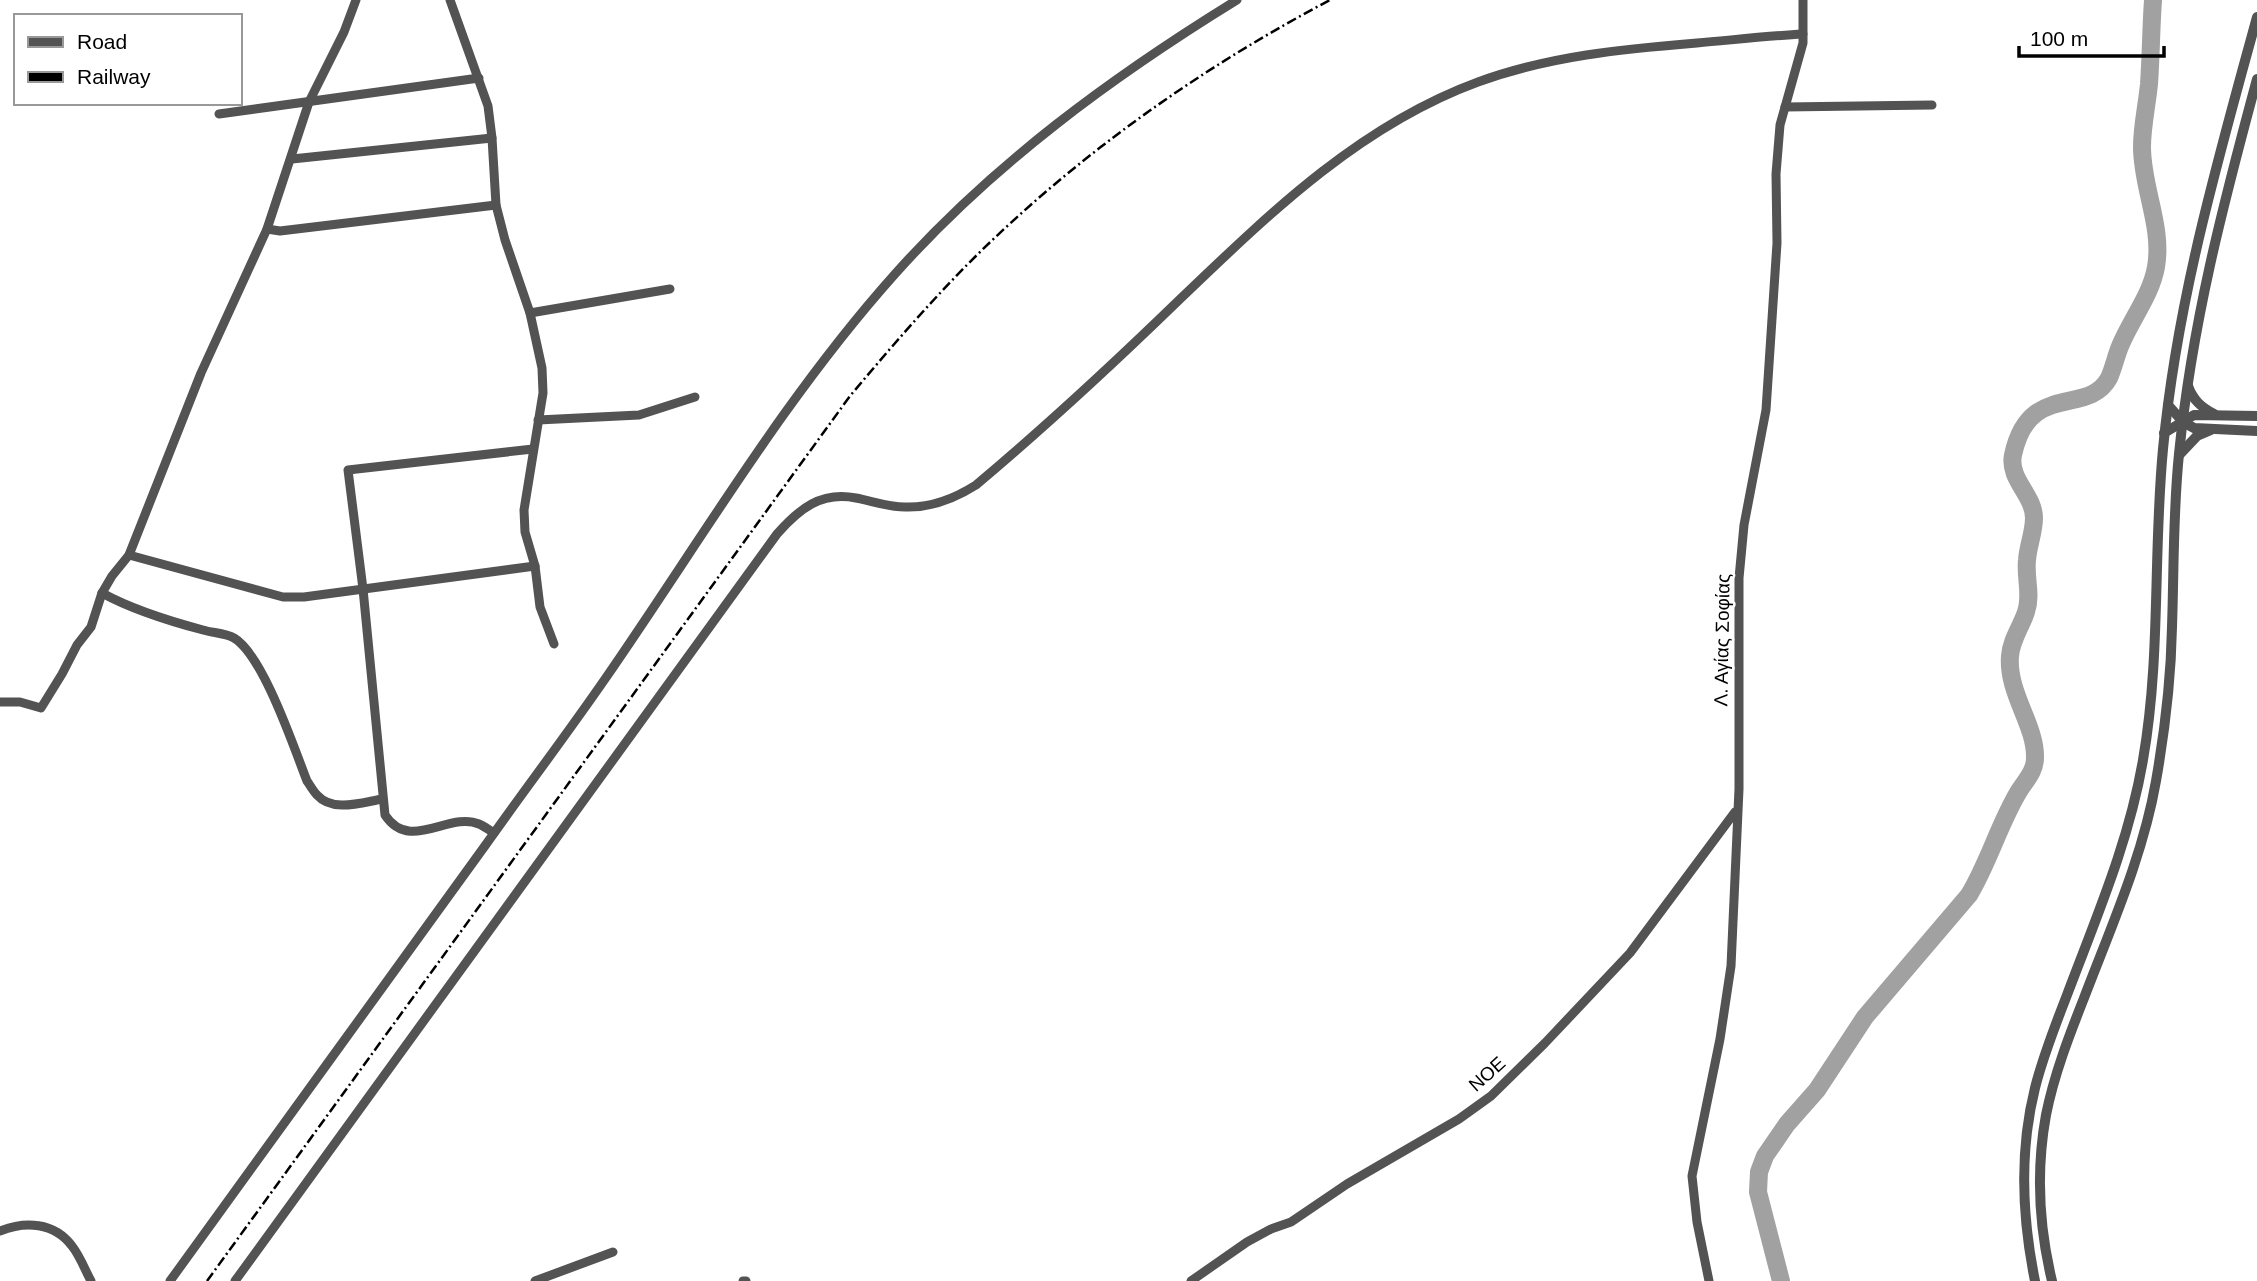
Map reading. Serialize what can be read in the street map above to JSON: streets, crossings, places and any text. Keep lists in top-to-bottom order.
{
  "streets": {
    "street": ["Λ. Αγίας Σοφίας", "NOE"]
  },
  "crossings": [
    ["Λ. Αγίας Σοφίας", "NOE"]
  ],
  "legend": ["Road", "Railway"],
  "scale_bar": "100 m"
}
